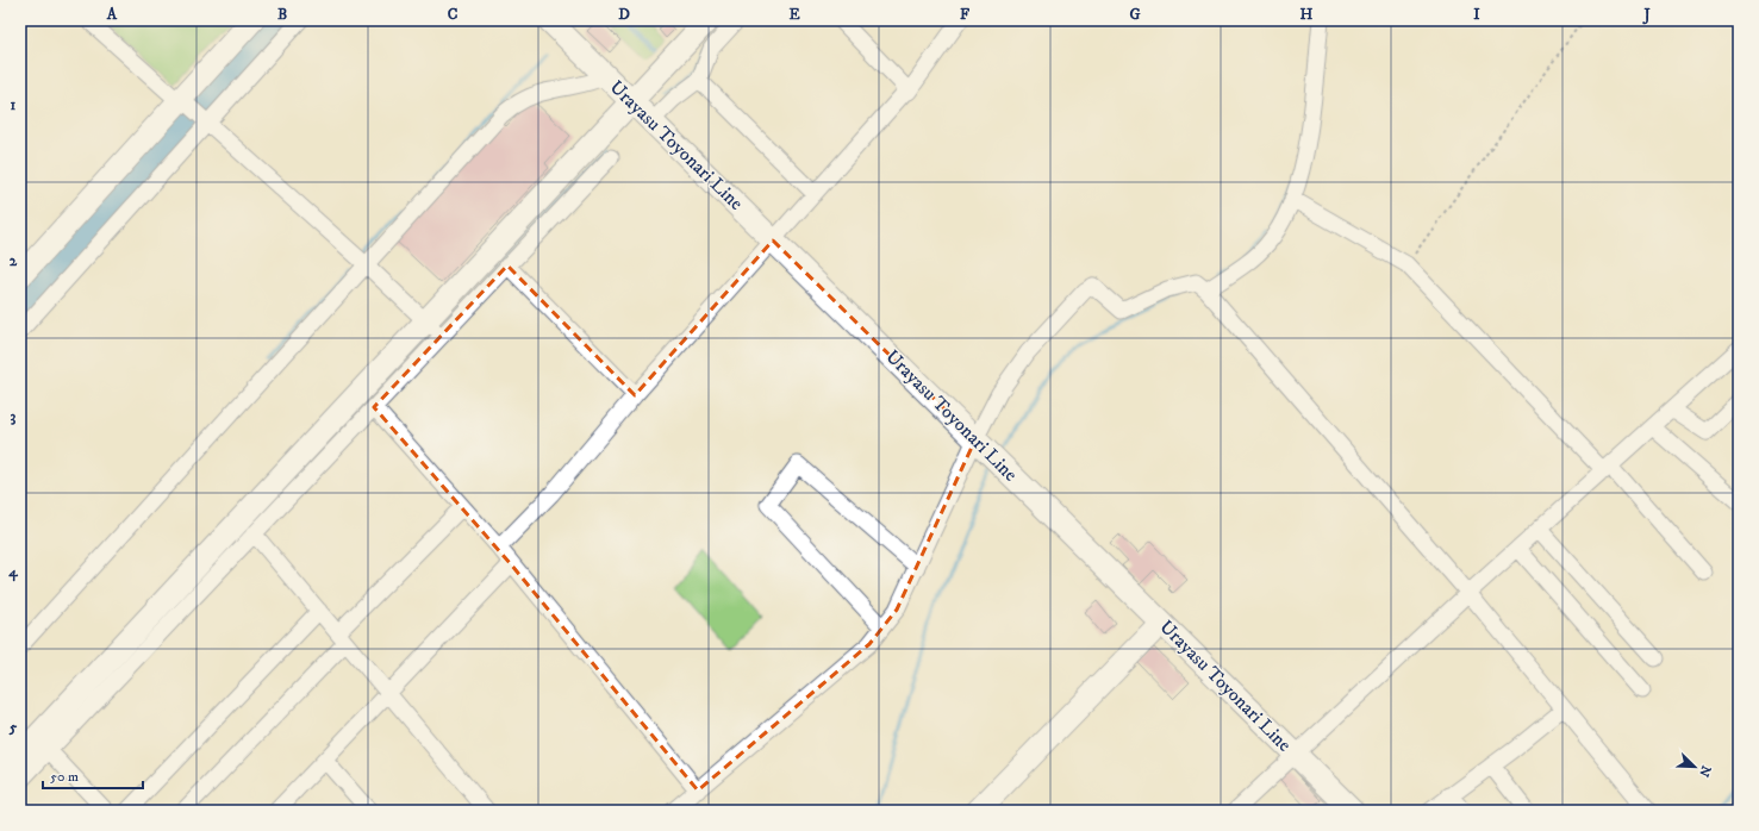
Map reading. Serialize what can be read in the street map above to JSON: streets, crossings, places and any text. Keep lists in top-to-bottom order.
{
  "streets": {
    "street": ["Urayasu Toyonari Line"]
  },
  "scale_bar": "50 m",
  "north": "bottom right",
  "grid": {
    "columns": [
      "A",
      "B",
      "C",
      "D",
      "E",
      "F",
      "G",
      "H",
      "I",
      "J"
    ],
    "rows": [
      "1",
      "2",
      "3",
      "4",
      "5"
    ]
  }
}
